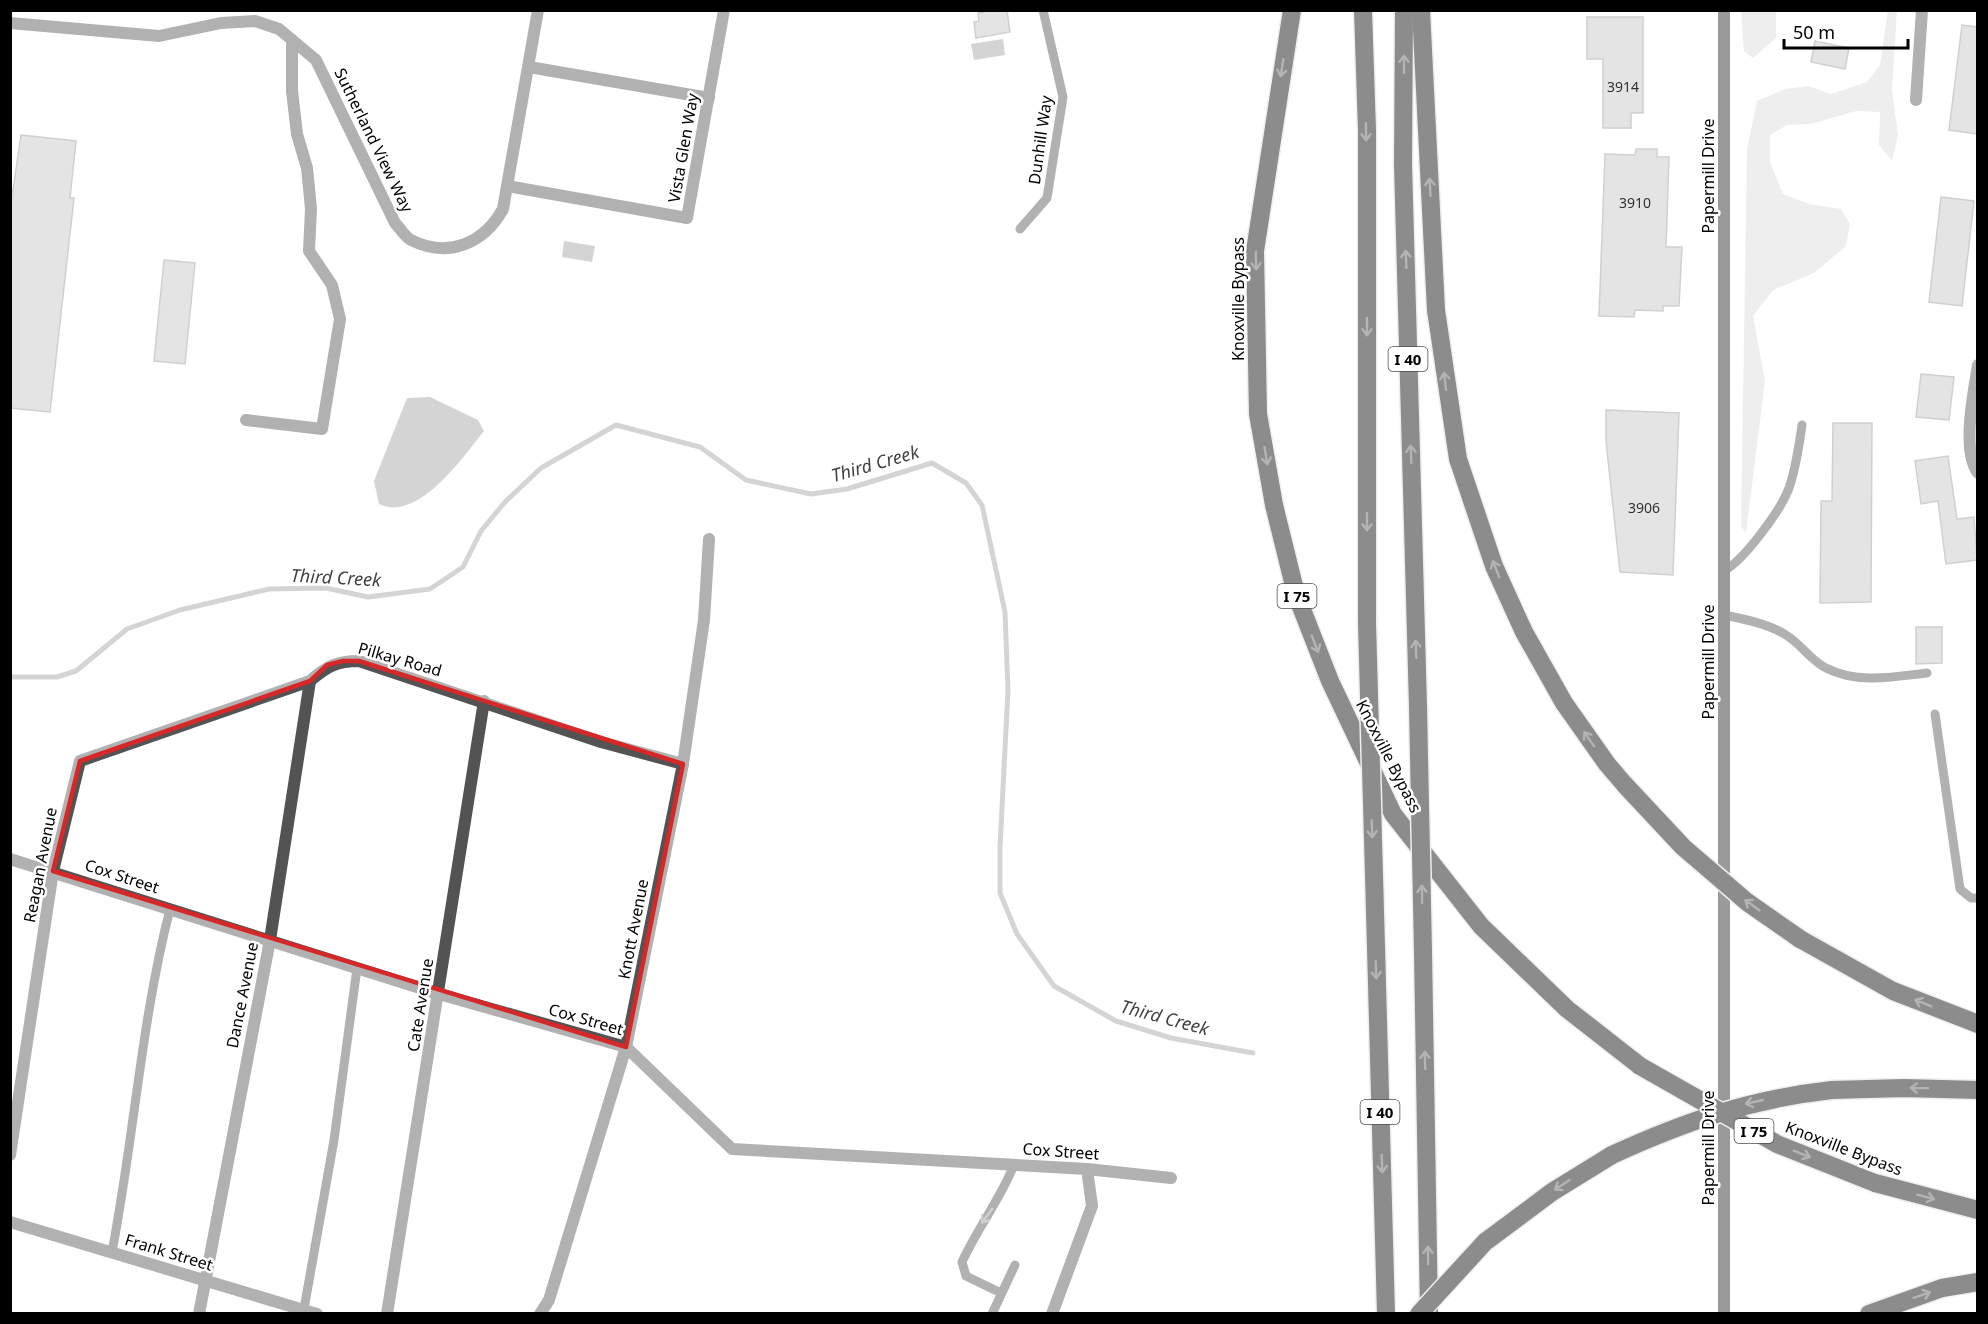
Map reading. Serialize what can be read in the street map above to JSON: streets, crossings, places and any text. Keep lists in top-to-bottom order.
{
  "streets": {
    "highway": ["Knoxville Bypass", "I 40", "I 75"],
    "main road": ["Papermill Drive"],
    "street": [
      "Sutherland View Way",
      "Vista Glen Way",
      "Pilkay Road",
      "Reagan Avenue",
      "Cox Street",
      "Knott Avenue",
      "Dance Avenue",
      "Cate Avenue",
      "Frank Street"
    ],
    "lane": ["Dunhill Way"]
  },
  "crossings": [
    ["Sutherland View Way", "Vista Glen Way"],
    ["Pilkay Road", "Reagan Avenue"],
    ["Pilkay Road", "Knott Avenue"],
    ["Pilkay Road", "Dance Avenue"],
    ["Pilkay Road", "Cate Avenue"],
    ["Reagan Avenue", "Cox Street"],
    ["Cox Street", "Knott Avenue"],
    ["Cox Street", "Dance Avenue"],
    ["Cox Street", "Cate Avenue"],
    ["Dance Avenue", "Frank Street"]
  ],
  "one_way": ["Knoxville Bypass"],
  "water": ["Third Creek"],
  "house_numbers": ["3914", "3910", "3906"],
  "scale_bar": "50 m"
}
